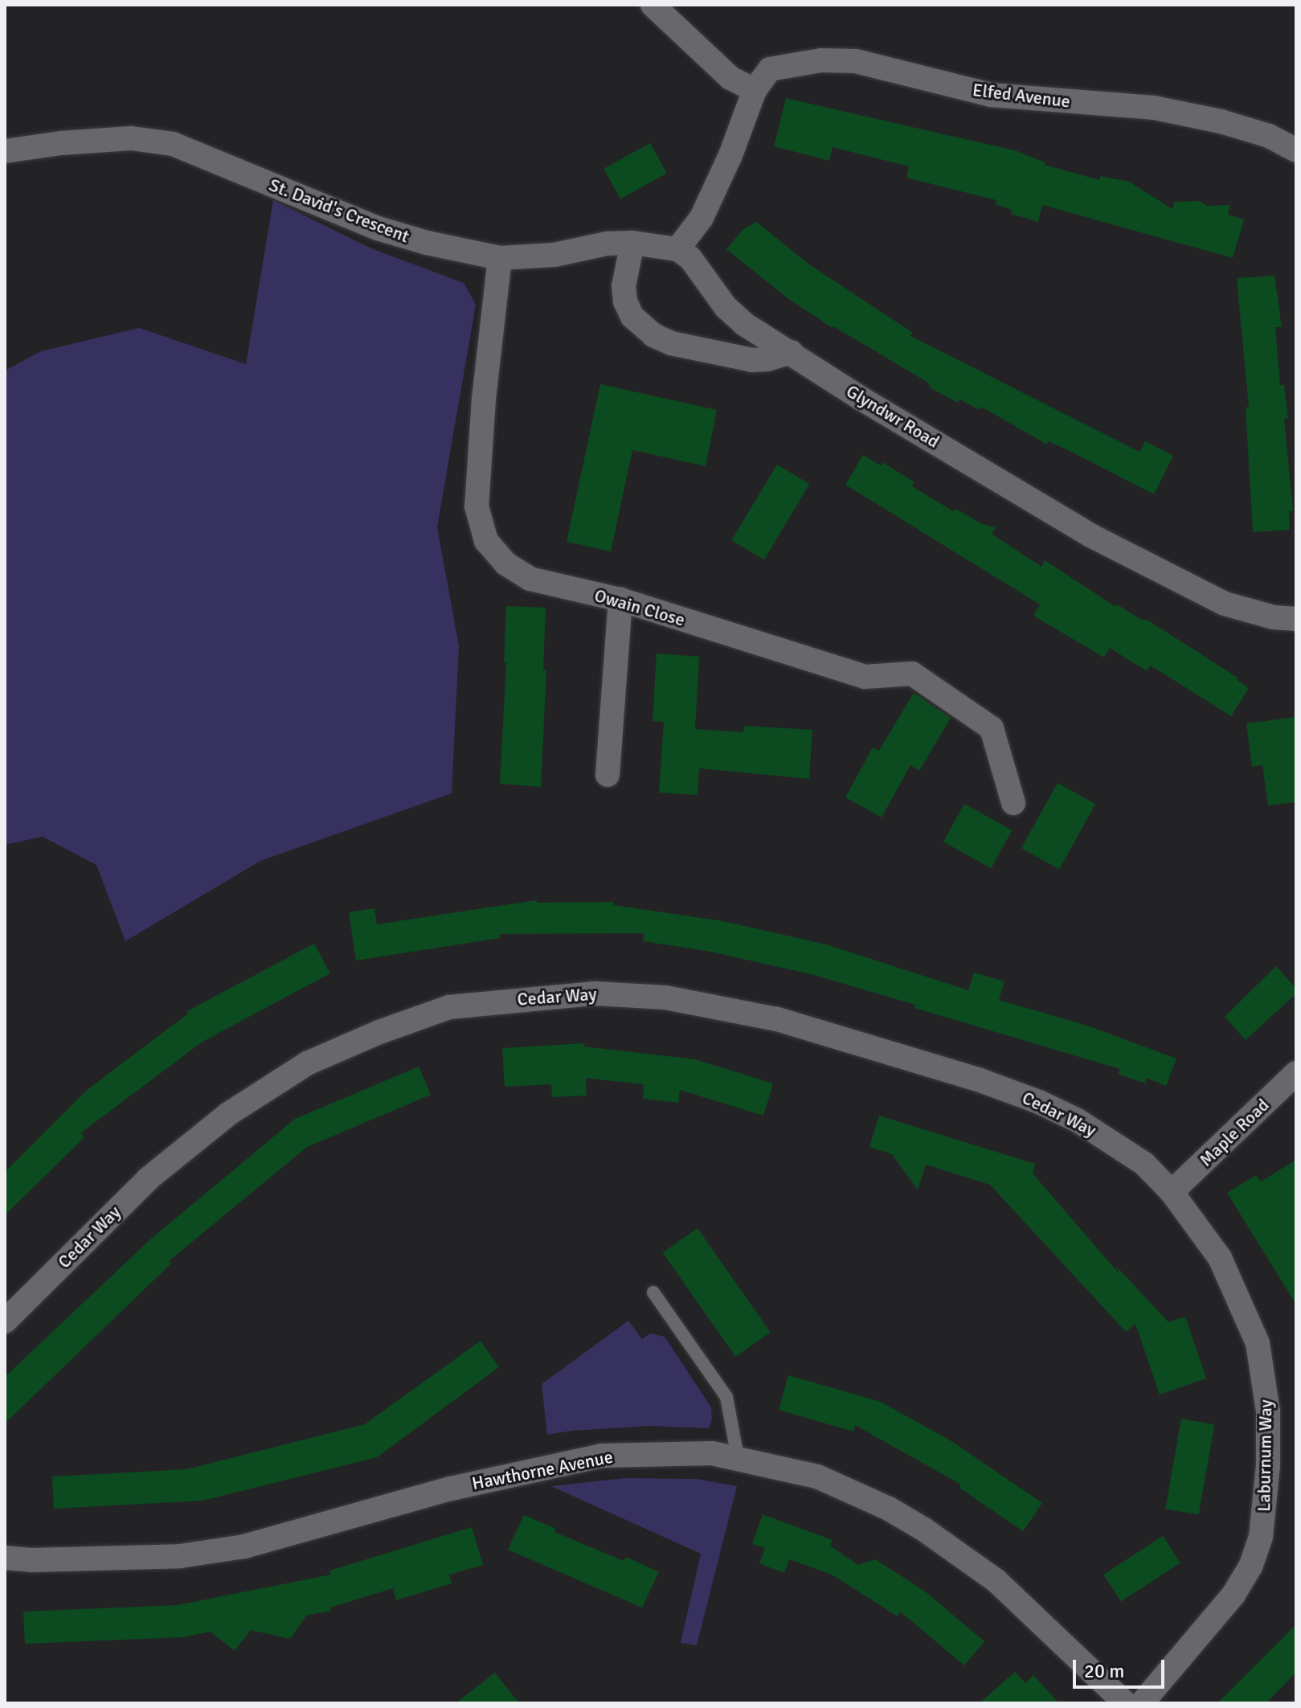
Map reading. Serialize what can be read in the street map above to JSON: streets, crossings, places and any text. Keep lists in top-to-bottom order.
{
  "streets": {
    "street": [
      "Elfed Avenue",
      "St. David's Crescent",
      "Glyndwr Road",
      "Owain Close",
      "Cedar Way",
      "Maple Road",
      "Laburnum Way",
      "Hawthorne Avenue"
    ]
  },
  "crossings": [
    ["St. David's Crescent", "Glyndwr Road"],
    ["St. David's Crescent", "Owain Close"],
    ["Cedar Way", "Maple Road"],
    ["Cedar Way", "Laburnum Way"],
    ["Maple Road", "Laburnum Way"]
  ],
  "scale_bar": "20 m"
}
